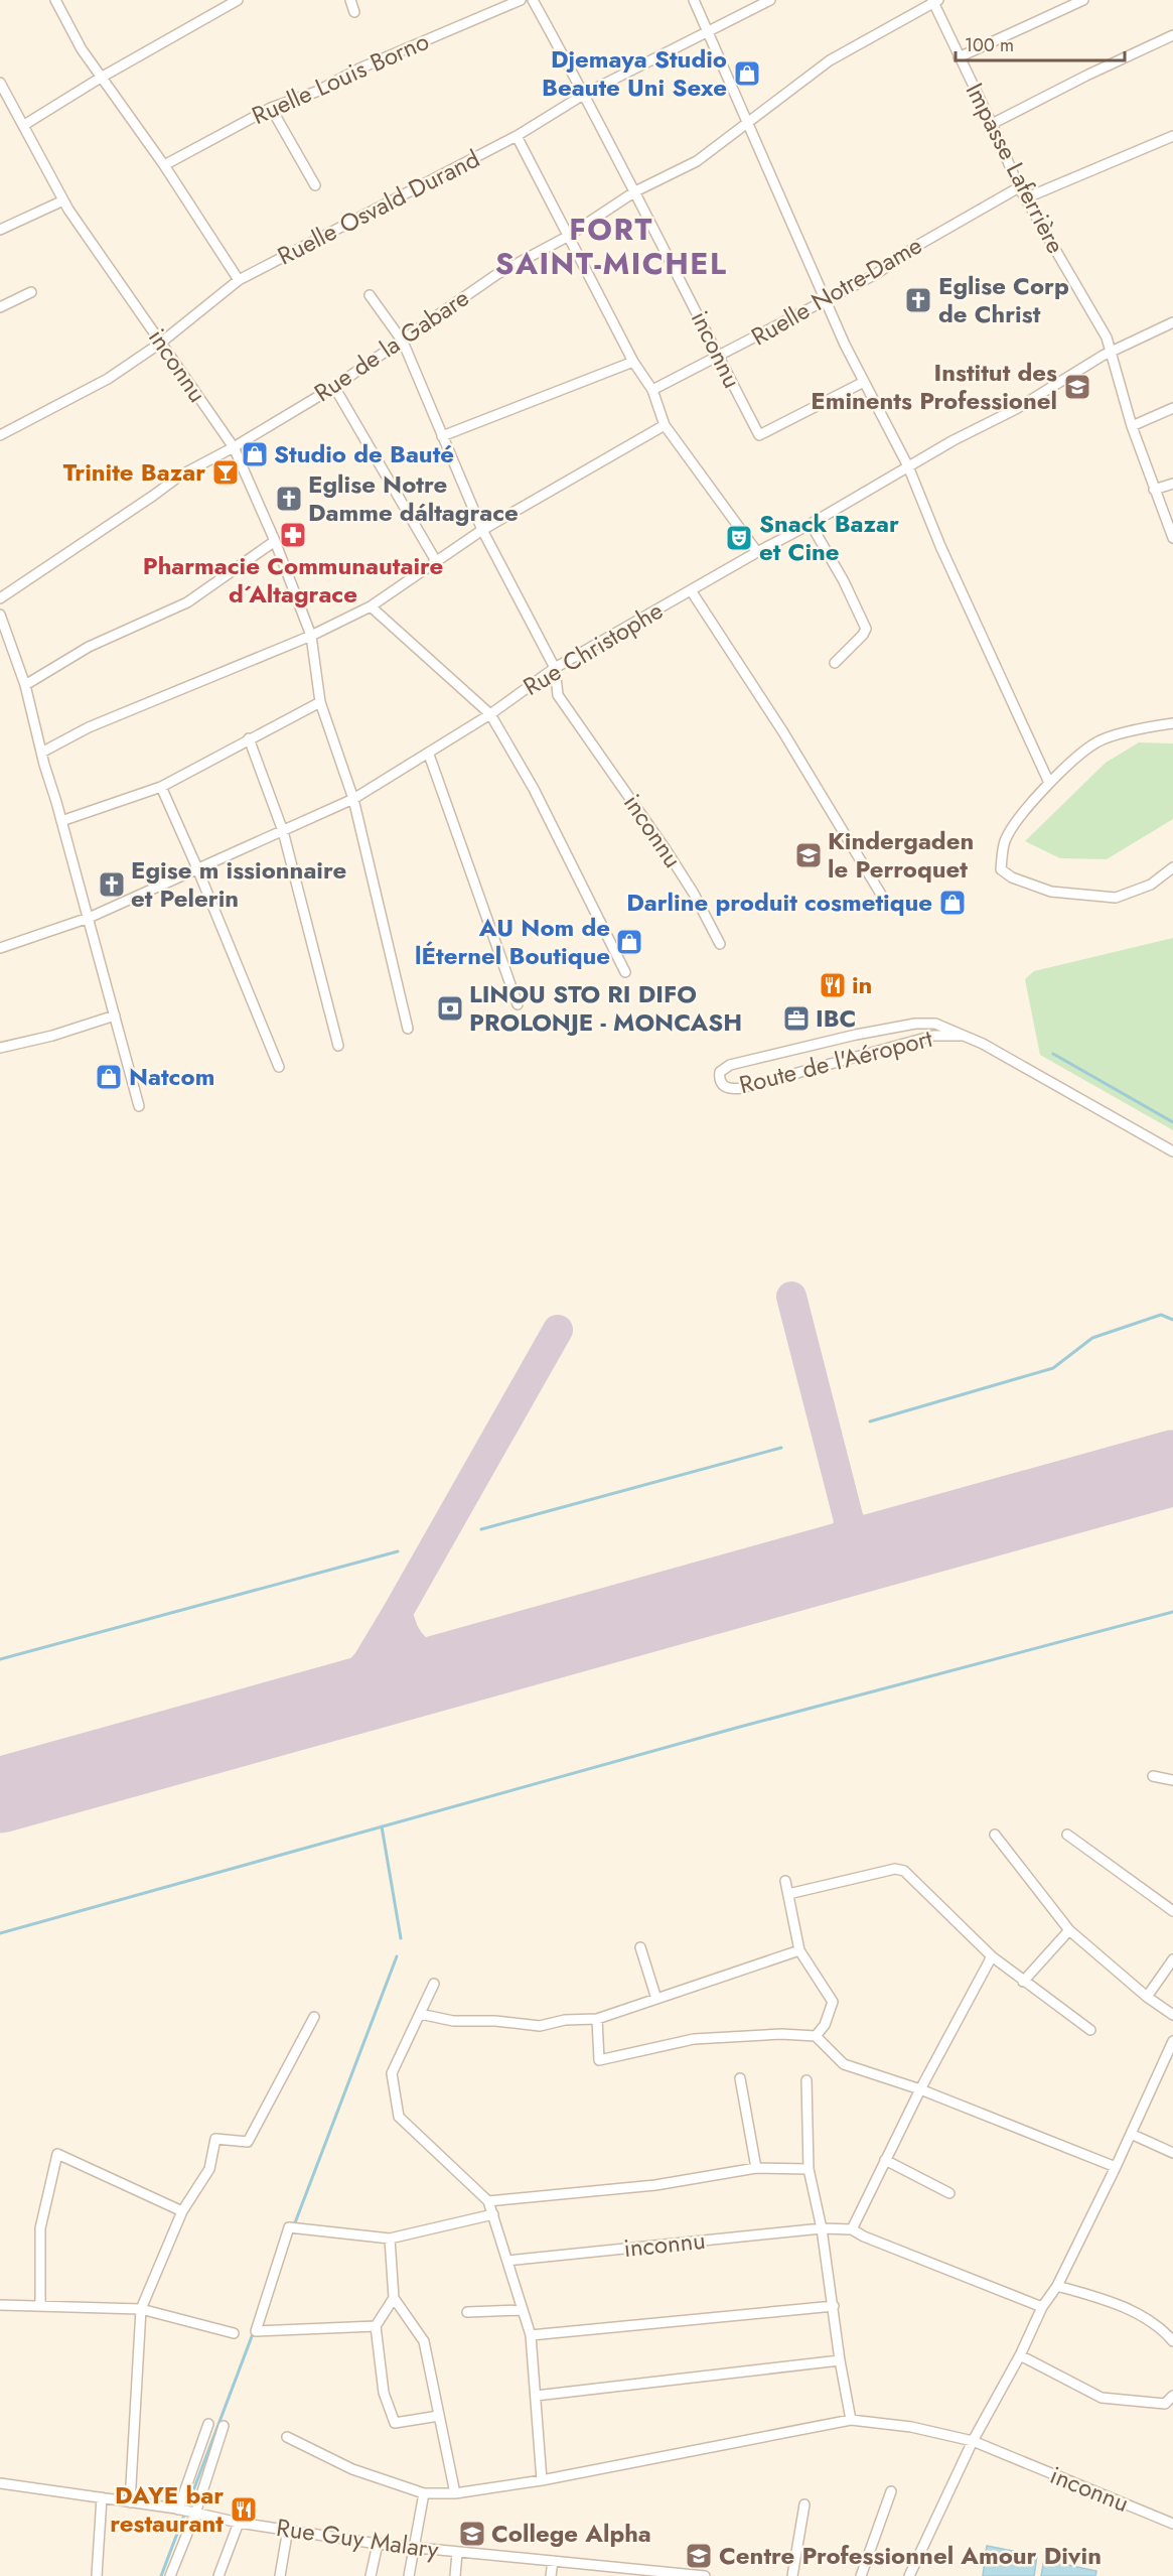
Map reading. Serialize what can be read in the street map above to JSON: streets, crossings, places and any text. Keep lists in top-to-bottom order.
{
  "streets": {
    "street": [
      "Ruelle Louis Borno",
      "Impasse Laferrière",
      "Ruelle Osvald Durand",
      "Ruelle Notre-Dame",
      "Rue de la Gabare",
      "inconnu",
      "Rue Christophe",
      "Route de l'Aéroport",
      "Rue Guy Malary"
    ]
  },
  "crossings": [
    ["Impasse Laferrière", "Ruelle Notre-Dame"],
    ["Impasse Laferrière", "Rue de la Gabare"],
    ["Impasse Laferrière", "Rue Christophe"],
    ["Ruelle Osvald Durand", "inconnu"],
    ["Ruelle Notre-Dame", "inconnu"],
    ["Rue de la Gabare", "inconnu"],
    ["inconnu", "Rue Christophe"]
  ],
  "districts": ["FORT SAINT-MICHEL"],
  "places": {
    "shop": [
      "Djemaya Studio Beaute Uni Sexe",
      "Studio de Bauté",
      "Darline produit cosmetique",
      "AU Nom de lÉternel Boutique",
      "Natcom"
    ],
    "church": ["Eglise Corp de Christ", "Eglise Notre Damme dáltagrace", "Egise m issionnaire et Pelerin"],
    "school or university": [
      "Institut des Eminents Professionel",
      "Kindergaden le Perroquet",
      "College Alpha",
      "Centre Professionnel Amour Divin"
    ],
    "bar": ["Trinite Bazar"],
    "pharmacy": ["Pharmacie Communautaire d´Altagrace"],
    "theatre": ["Snack Bazar et Cine"],
    "restaurant": ["in", "DAYE bar restaurant"],
    "bank": ["LINOU STO RI DIFO PROLONJE - MONCASH"],
    "office": ["IBC"]
  },
  "scale_bar": "100 m"
}
